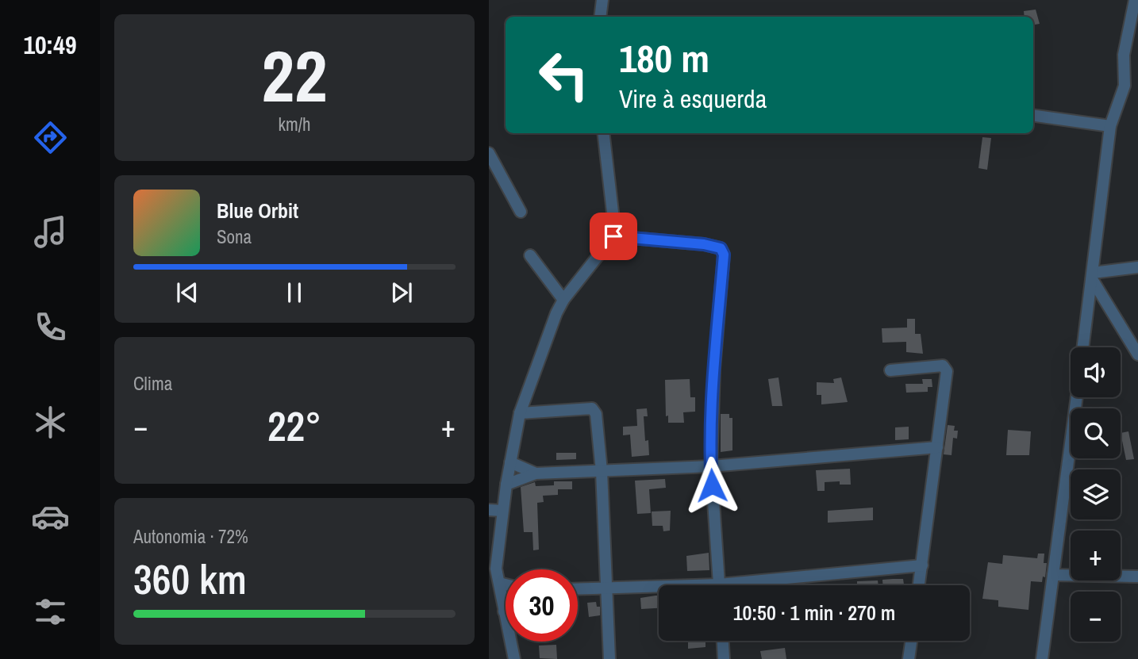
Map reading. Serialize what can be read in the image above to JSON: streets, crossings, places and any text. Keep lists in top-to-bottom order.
{
  "page": {
    "tabs": "10:49",
    "tile": [
      ["22", "km/h"],
      "Clima",
      ["Autonomia · 72%", "360 km"]
    ],
    "turn": ["180 m", "Vire à esquerda"],
    "song": ["Blue Orbit", "Sona"],
    "map_buttons": ["+", "−"],
    "heat": ["−", "22°", "+"],
    "limit": "30",
    "trip": "10:50 · 1 min · 270 m"
  }
}
